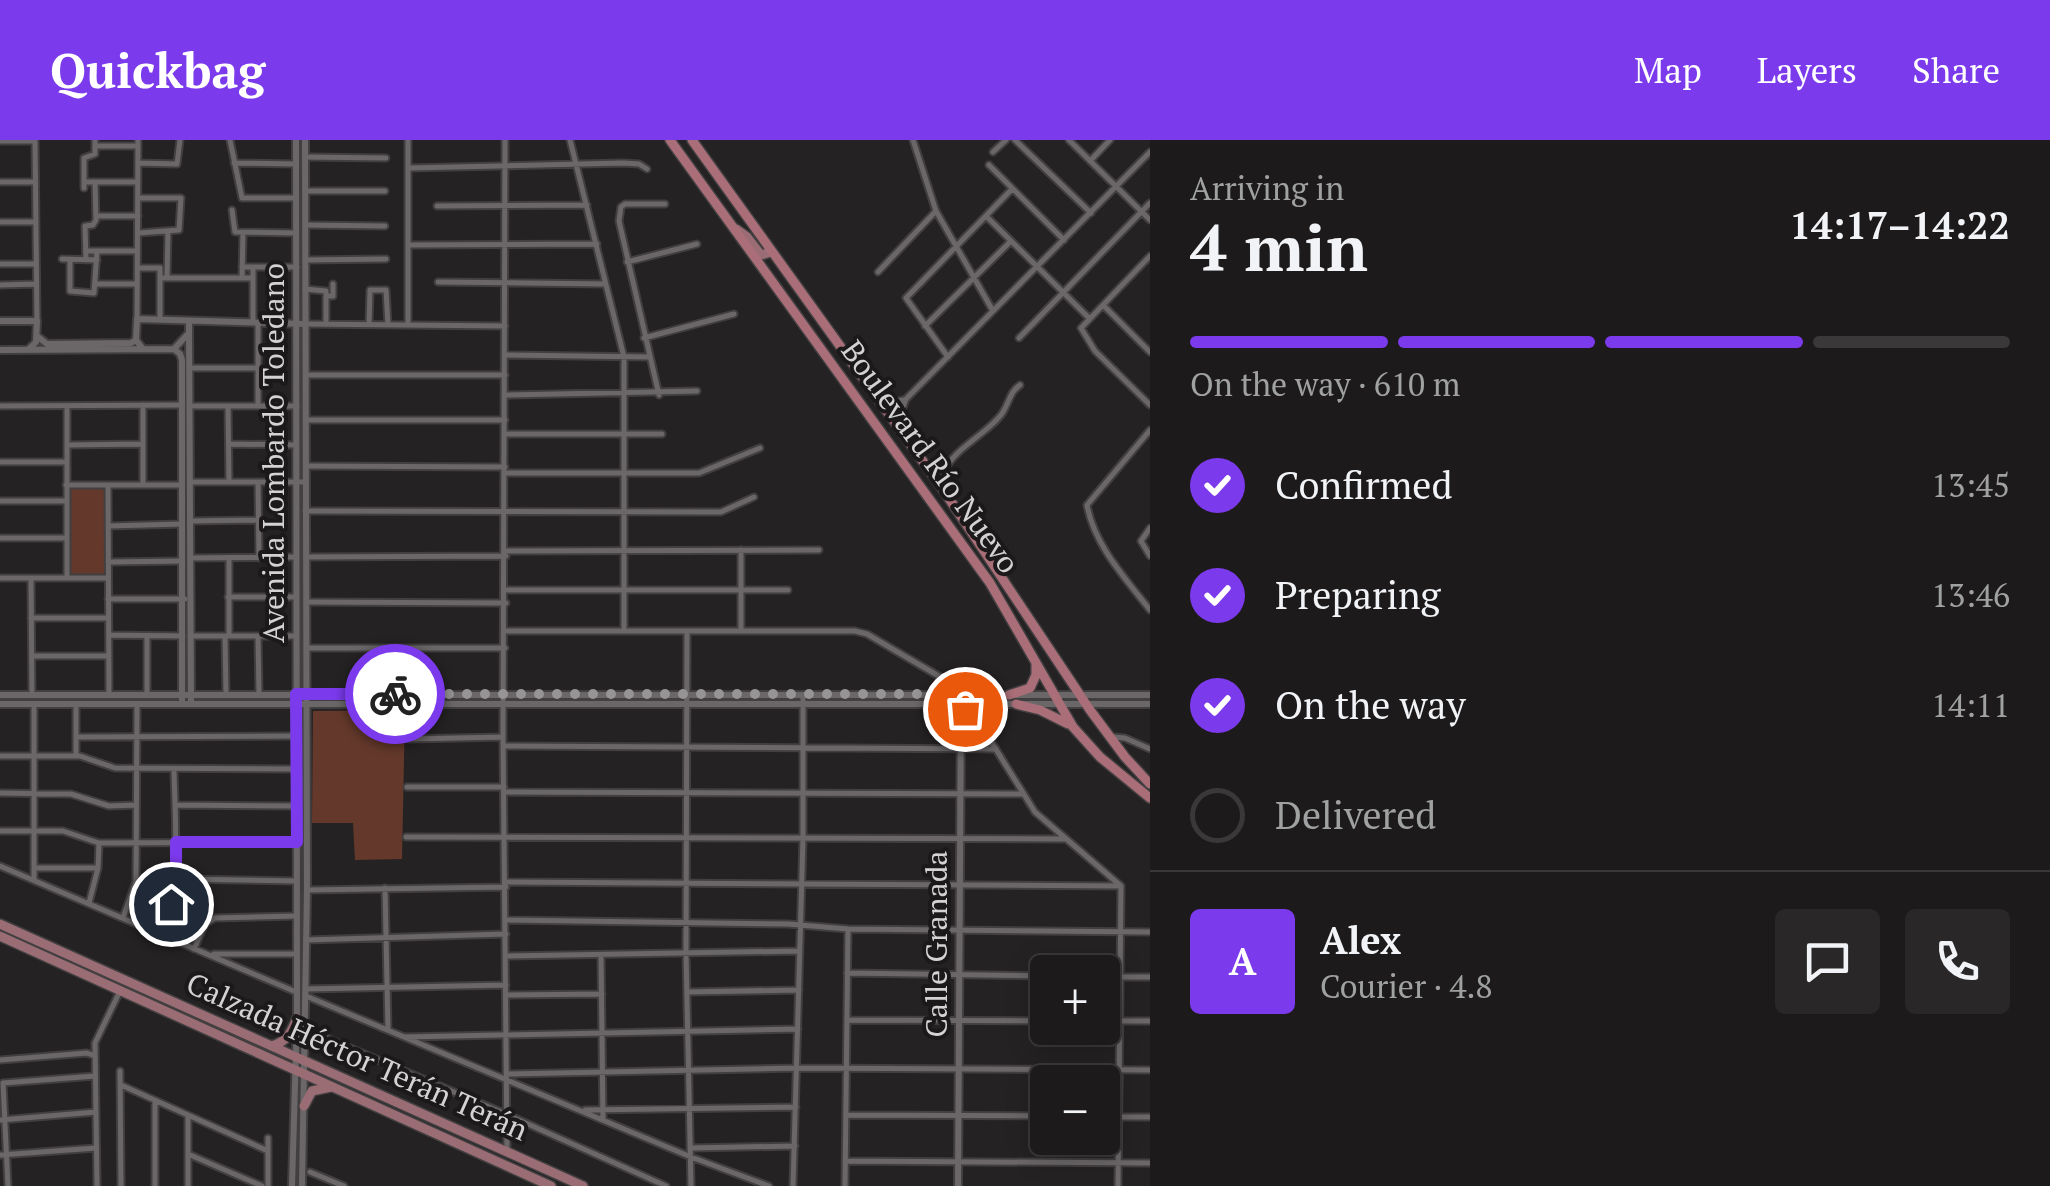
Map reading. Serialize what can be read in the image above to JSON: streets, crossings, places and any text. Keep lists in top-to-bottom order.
{
  "streets": {
    "highway": ["Boulevard Río Nuevo"],
    "main road": ["Avenida Lombardo Toledano", "Calle Granada", "Calzada Héctor Terán Terán"]
  },
  "crossings": [
    ["Avenida Lombardo Toledano", "Calzada Héctor Terán Terán"]
  ],
  "page": {
    "header": "Quickbag",
    "nav": ["Map", "Layers", "Share"],
    "heading": ["4 min", "Arriving in", "14:17–14:22"],
    "panel": ["Alex", "Courier · 4.8"],
    "bar": "On the way · 610 m",
    "list": [
      ["Confirmed", "13:45"],
      ["Preparing", "13:46"],
      ["On the way", "14:11"],
      "Delivered"
    ],
    "round": "A",
    "map_buttons": ["+", "−"]
  }
}
